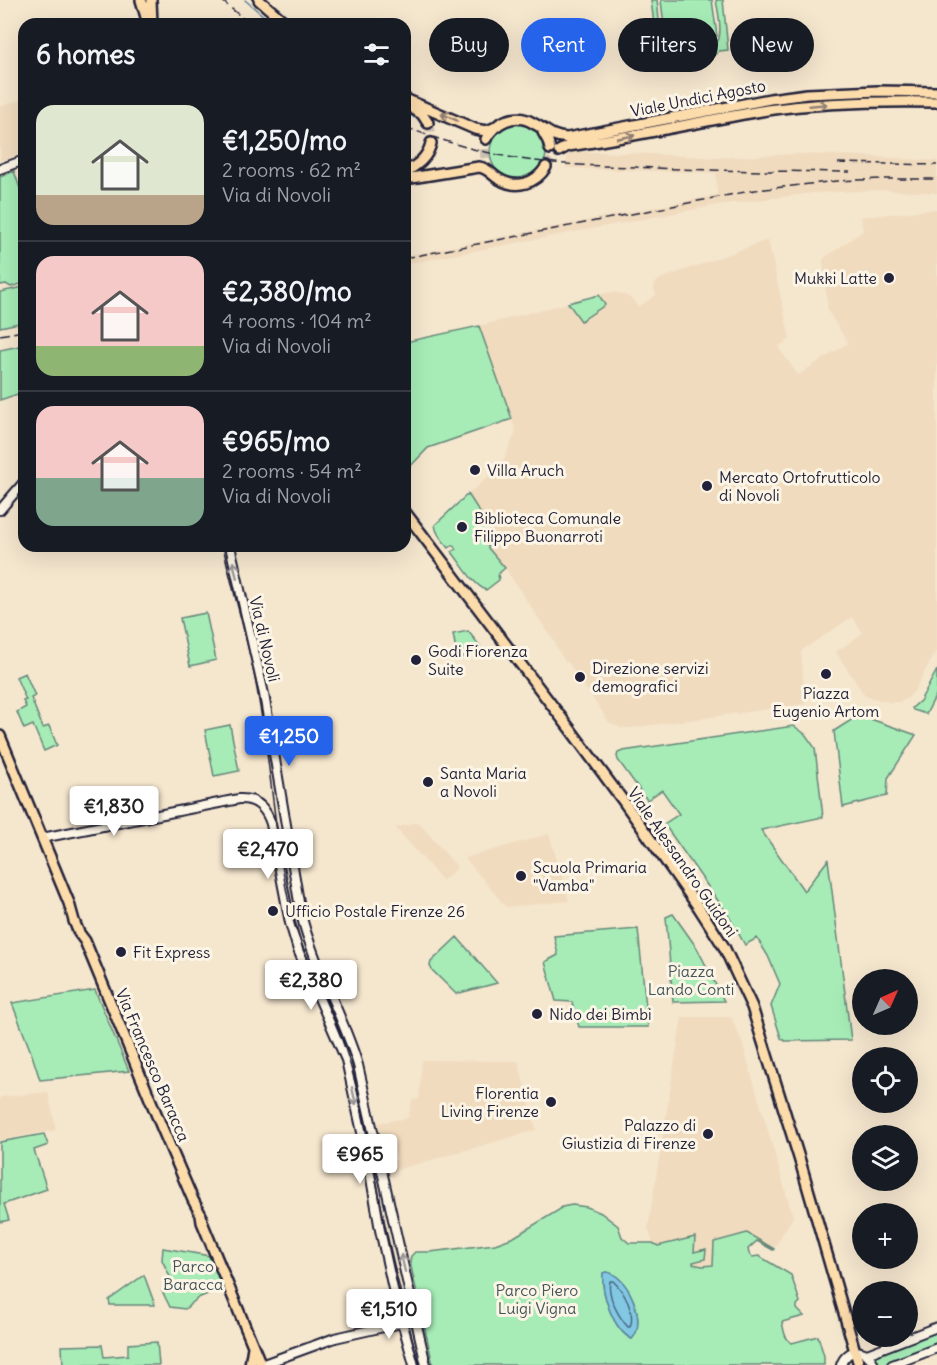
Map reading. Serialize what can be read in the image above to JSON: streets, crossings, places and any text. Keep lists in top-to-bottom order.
{
  "streets": {
    "main road": ["Viale Undici Agosto", "Viale Alessandro Guidoni", "Via Francesco Baracca"],
    "street": ["Via di Novoli"]
  },
  "one_way": ["Via di Novoli"],
  "parks": ["Piazza Lando Conti", "Parco Baracca", "Parco Piero Luigi Vigna"],
  "places": [
    "Mukki Latte",
    "Villa Aruch",
    "Mercato Ortofrutticolo di Novoli",
    "Biblioteca Comunale Filippo Buonarroti",
    "Godi Fiorenza Suite",
    "Piazza Eugenio Artom",
    "Direzione servizi demografici",
    "Santa Maria a Novoli",
    "Scuola Primaria \"Vamba\"",
    "Ufficio Postale Firenze 26",
    "Fit Express",
    "Nido dei Bimbi",
    "Florentia Living Firenze",
    "Palazzo di Giustizia di Firenze"
  ],
  "north": "top right",
  "page": {
    "chip": [
      "Buy",
      "Rent",
      "Filters",
      "New"
    ],
    "heading": "6 homes",
    "list": [
      {
        "name": "€1,250/mo",
        "note": "2 rooms · 62 m² · Via di Novoli"
      },
      {
        "name": "€2,380/mo",
        "note": "4 rooms · 104 m² · Via di Novoli"
      },
      {
        "name": "€965/mo",
        "note": "2 rooms · 54 m² · Via di Novoli"
      }
    ],
    "price": [
      "€1,250",
      "€1,830",
      "€2,470",
      "€2,380",
      "€965",
      "€1,510"
    ],
    "map_buttons": ["+", "−"]
  }
}
